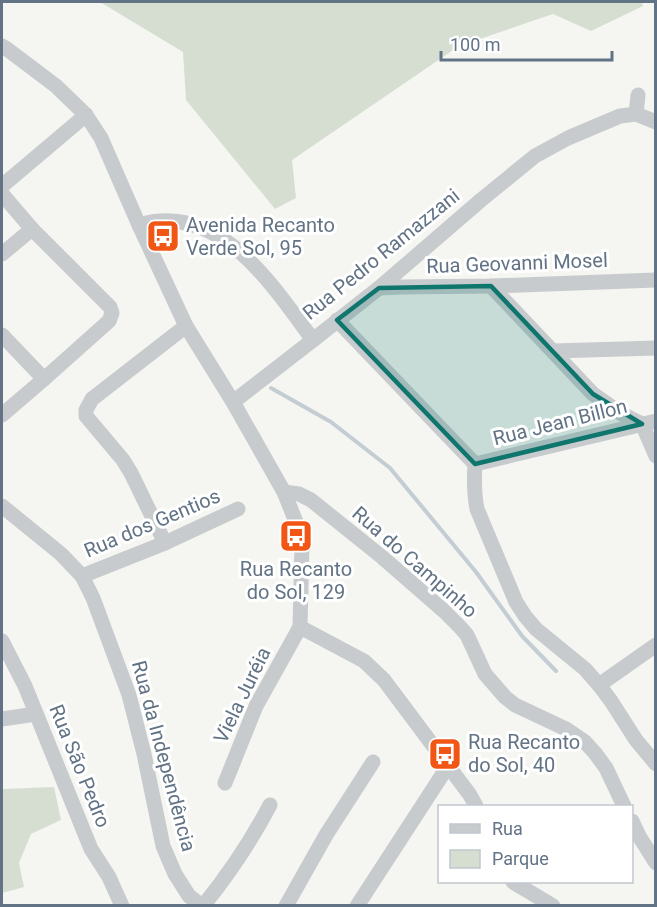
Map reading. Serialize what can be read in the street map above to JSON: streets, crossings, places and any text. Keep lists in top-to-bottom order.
{
  "streets": {
    "street": [
      "Rua Pedro Ramazzani",
      "Rua Geovanni Mosel",
      "Rua Jean Billon",
      "Rua dos Gentios",
      "Rua do Campinho",
      "Viela Juréia",
      "Rua da Independência",
      "Rua São Pedro"
    ]
  },
  "crossings": [
    ["Rua Pedro Ramazzani", "Rua Geovanni Mosel"],
    ["Rua dos Gentios", "Rua da Independência"]
  ],
  "places": {
    "bus stop": ["Avenida Recanto Verde Sol, 95", "Rua Recanto do Sol, 129", "Rua Recanto do Sol, 40"]
  },
  "legend": ["Rua", "Parque"],
  "scale_bar": "100 m"
}
